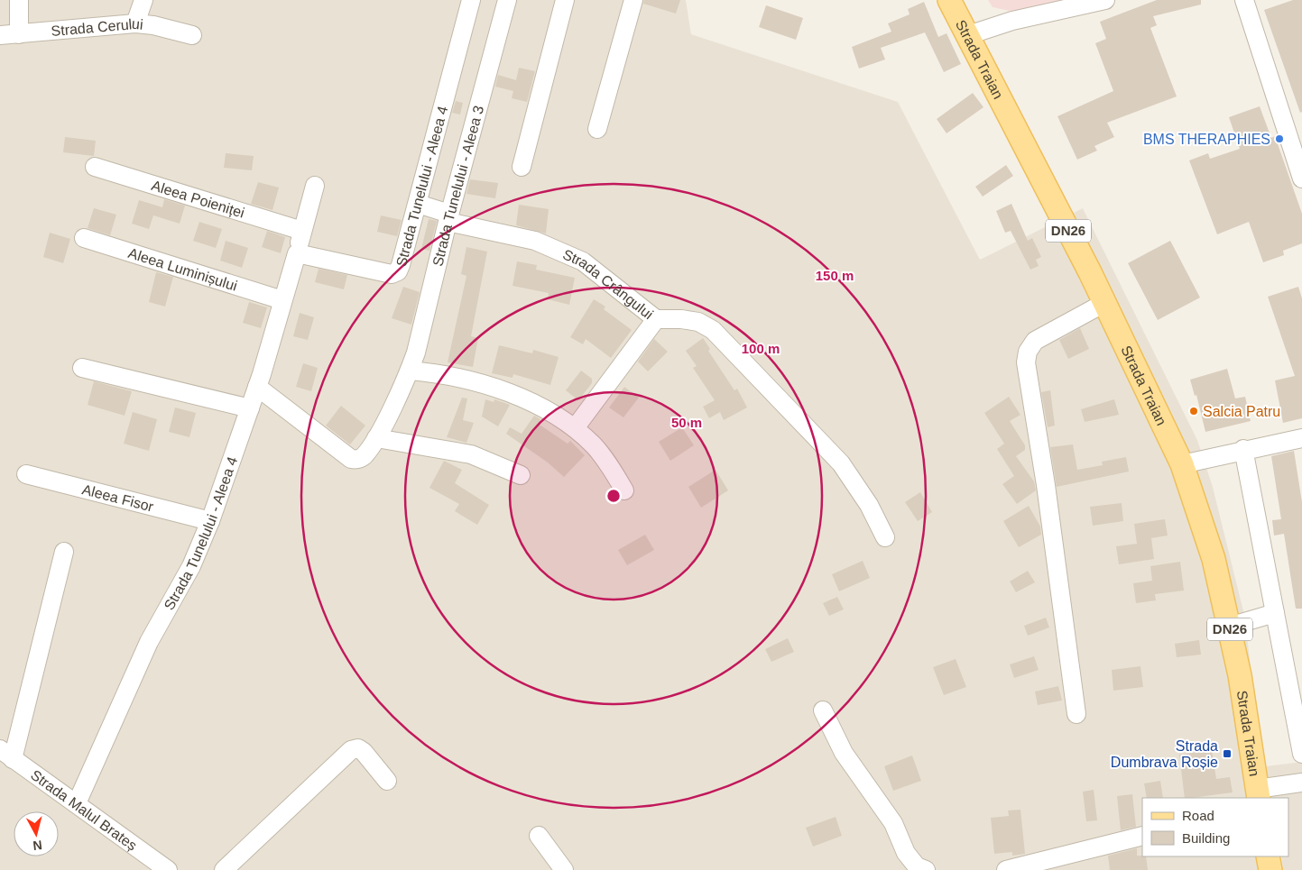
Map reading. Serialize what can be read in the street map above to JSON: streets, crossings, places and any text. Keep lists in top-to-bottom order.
{
  "streets": {
    "main road": ["Strada Traian", "DN26"],
    "street": [
      "Strada Cerului",
      "Strada Tunelului - Aleea 4",
      "Strada Tunelului - Aleea 3",
      "Aleea Poieniței",
      "Aleea Luminișului",
      "Strada Crângului",
      "Aleea Fisor",
      "Strada Malul Brateș"
    ]
  },
  "crossings": [
    ["Strada Tunelului - Aleea 4", "Strada Tunelului - Aleea 3"],
    ["Strada Tunelului - Aleea 4", "Aleea Poieniței"],
    ["Strada Tunelului - Aleea 4", "Aleea Luminișului"],
    ["Strada Tunelului - Aleea 4", "Strada Crângului"],
    ["Strada Tunelului - Aleea 4", "Aleea Fisor"],
    ["Strada Tunelului - Aleea 4", "Strada Malul Brateș"],
    ["Strada Tunelului - Aleea 3", "Strada Crângului"]
  ],
  "places": {
    "other": ["BMS THERAPHIES", "Salcia Patru"],
    "transit": ["Strada Dumbrava Roșie"]
  },
  "legend": ["Road", "Building"],
  "north": "bottom",
  "rings": ["150 m", "100 m", "50 m"]
}
